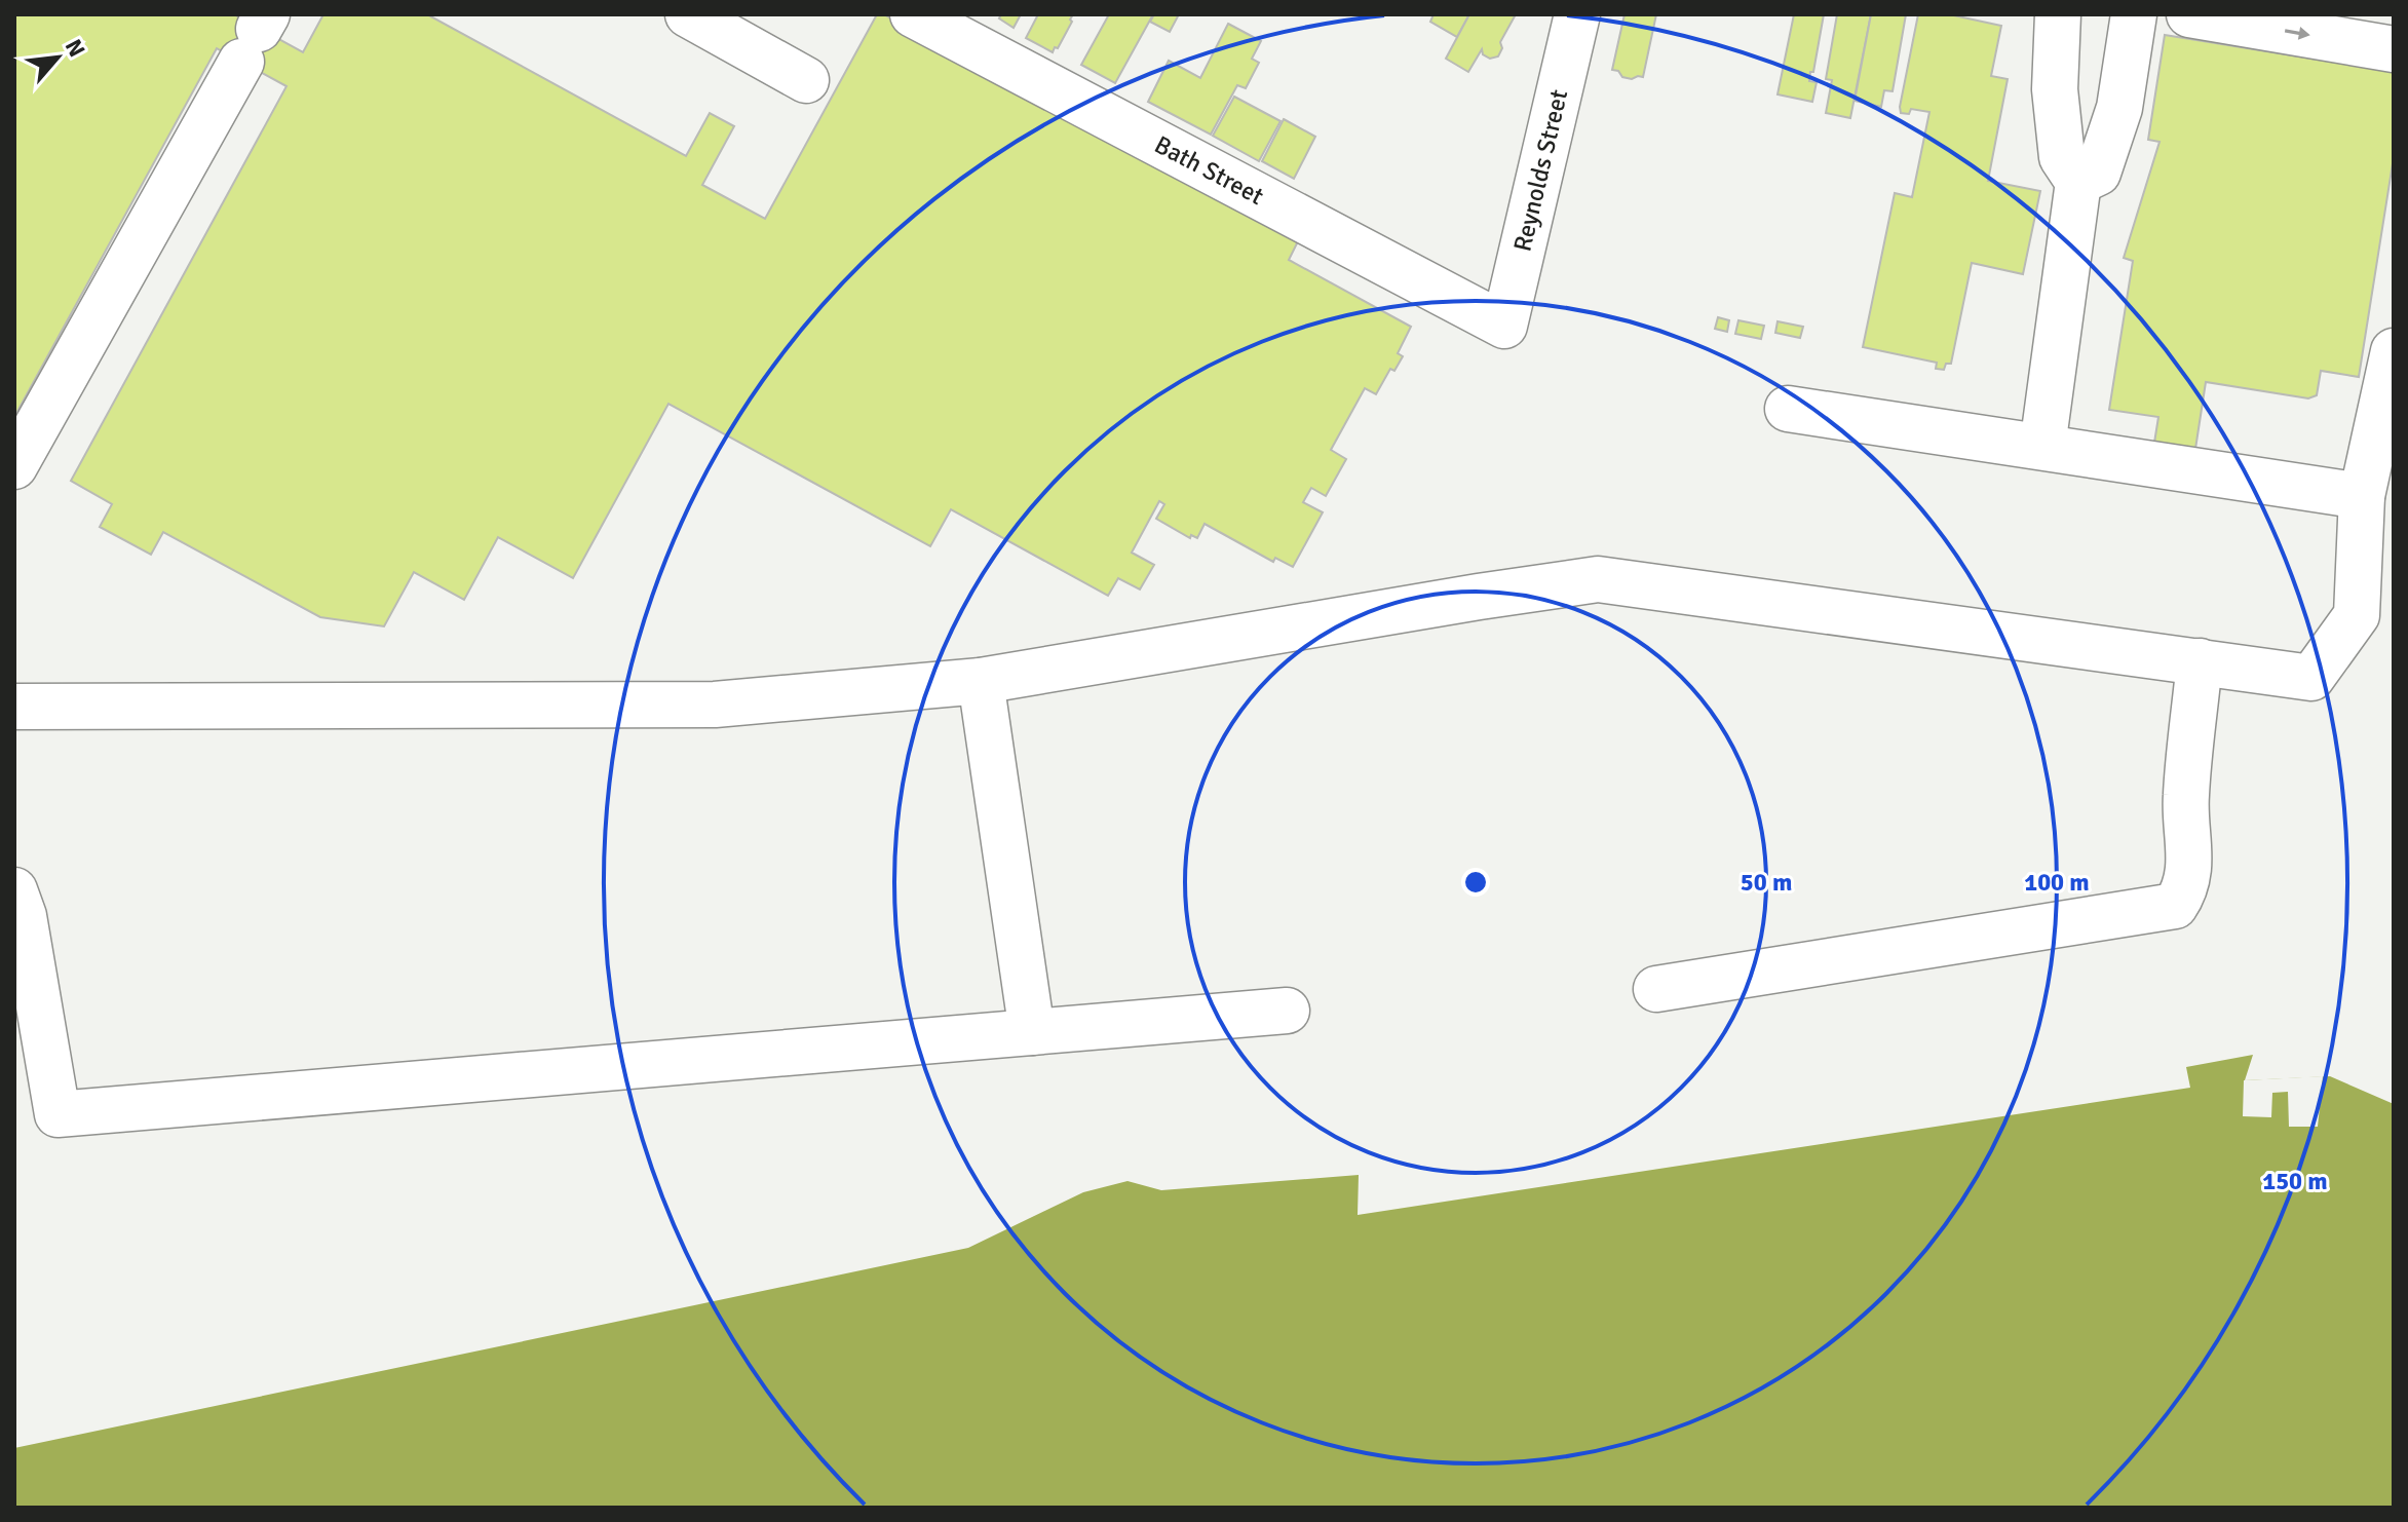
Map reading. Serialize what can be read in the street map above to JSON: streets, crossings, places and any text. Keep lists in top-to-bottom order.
{
  "streets": {
    "street": ["Bath Street", "Reynolds Street"]
  },
  "crossings": [
    ["Bath Street", "Reynolds Street"]
  ],
  "north": "top right",
  "rings": ["50 m", "100 m", "150 m"]
}
